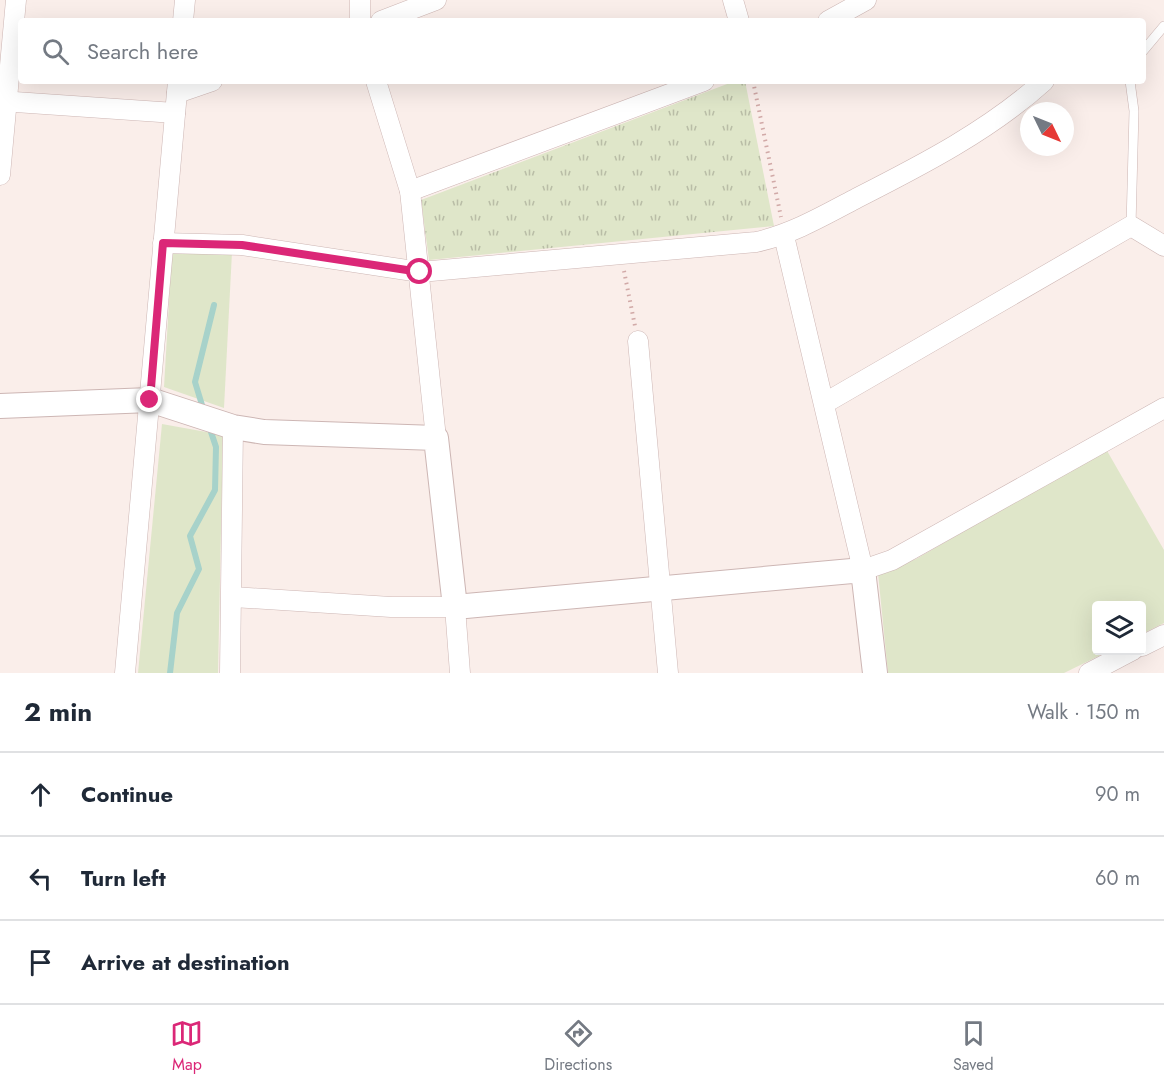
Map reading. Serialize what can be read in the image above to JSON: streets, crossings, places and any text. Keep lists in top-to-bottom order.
{
  "north": "bottom right",
  "page": {
    "search": "Search here",
    "heading": ["2 min", "Walk · 150 m"],
    "list": [
      ["Continue", "90 m"],
      ["Turn left", "60 m"],
      "Arrive at destination"
    ],
    "nav": ["Map", "Directions", "Saved"]
  }
}
